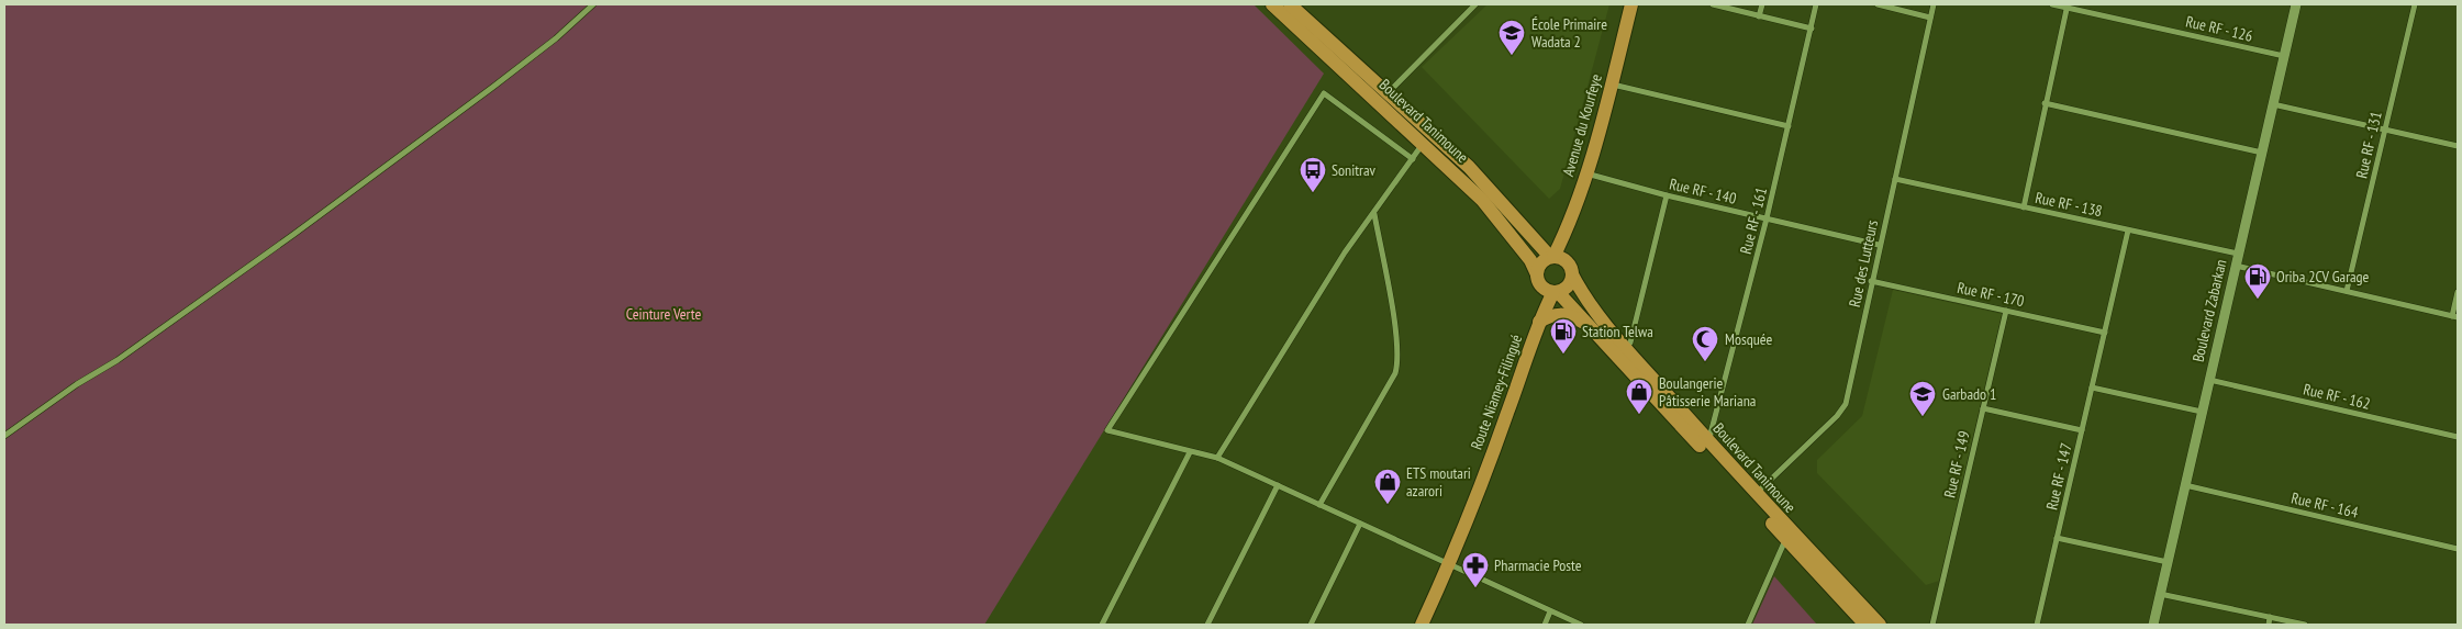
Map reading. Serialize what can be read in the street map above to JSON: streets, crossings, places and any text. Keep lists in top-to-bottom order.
{
  "streets": {
    "main road": ["Boulevard Tanimoune", "Avenue du Kourfeye", "Route Niamey-Filingué"],
    "street": [
      "Rue RF - 126",
      "Rue RF - 131",
      "Rue RF - 140",
      "Rue RF - 138",
      "Rue RF - 161",
      "Rue des Lutteurs",
      "Rue RF - 170",
      "Boulevard Zabarkan",
      "Rue RF - 162",
      "Rue RF - 149",
      "Rue RF - 147",
      "Rue RF - 164"
    ]
  },
  "crossings": [
    ["Rue RF - 126", "Boulevard Zabarkan"],
    ["Boulevard Tanimoune", "Avenue du Kourfeye"],
    ["Boulevard Tanimoune", "Rue RF - 161"],
    ["Boulevard Tanimoune", "Rue des Lutteurs"],
    ["Boulevard Tanimoune", "Route Niamey-Filingué"],
    ["Avenue du Kourfeye", "Rue RF - 140"],
    ["Avenue du Kourfeye", "Route Niamey-Filingué"],
    ["Rue RF - 140", "Rue RF - 161"],
    ["Rue RF - 140", "Rue des Lutteurs"],
    ["Rue RF - 138", "Rue des Lutteurs"],
    ["Rue RF - 138", "Boulevard Zabarkan"],
    ["Rue RF - 138", "Rue RF - 147"],
    ["Rue des Lutteurs", "Rue RF - 170"],
    ["Rue RF - 170", "Rue RF - 149"],
    ["Rue RF - 170", "Rue RF - 147"],
    ["Boulevard Zabarkan", "Rue RF - 162"],
    ["Boulevard Zabarkan", "Rue RF - 164"]
  ],
  "parks": ["Ceinture Verte"],
  "places": {
    "school or university": ["École Primaire Wadata 2", "Garbado 1"],
    "bus stop": ["Sonitrav"],
    "fuel station": ["Oriba 2CV Garage", "Station Telwa"],
    "mosque": ["Mosquée"],
    "shop": ["Boulangerie Pâtisserie Mariana", "ETS moutari azarori"],
    "pharmacy": ["Pharmacie Poste"]
  }
}
